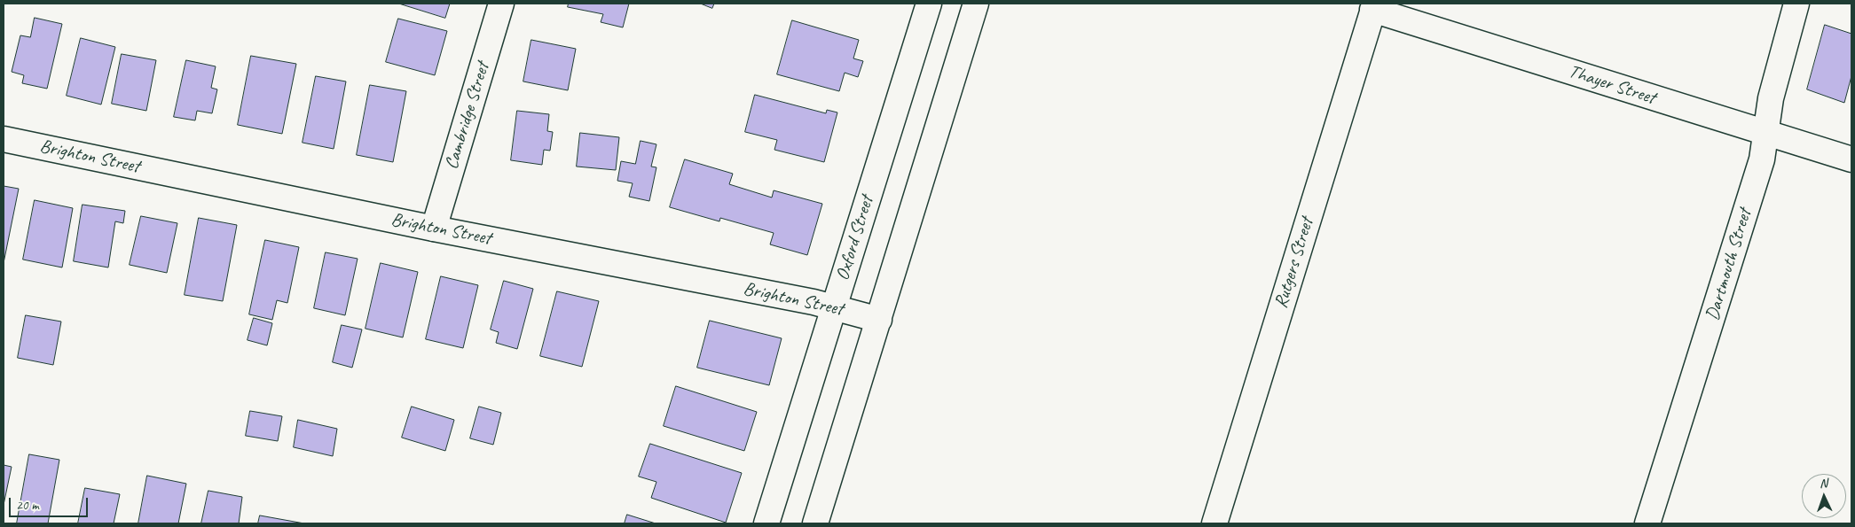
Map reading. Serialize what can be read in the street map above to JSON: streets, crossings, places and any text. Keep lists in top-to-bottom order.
{
  "streets": {
    "street": [
      "Thayer Street",
      "Cambridge Street",
      "Brighton Street",
      "Oxford Street",
      "Rutgers Street",
      "Dartmouth Street"
    ]
  },
  "crossings": [
    ["Thayer Street", "Rutgers Street"],
    ["Thayer Street", "Dartmouth Street"],
    ["Cambridge Street", "Brighton Street"],
    ["Brighton Street", "Oxford Street"]
  ],
  "scale_bar": "20 m",
  "north": "top"
}
